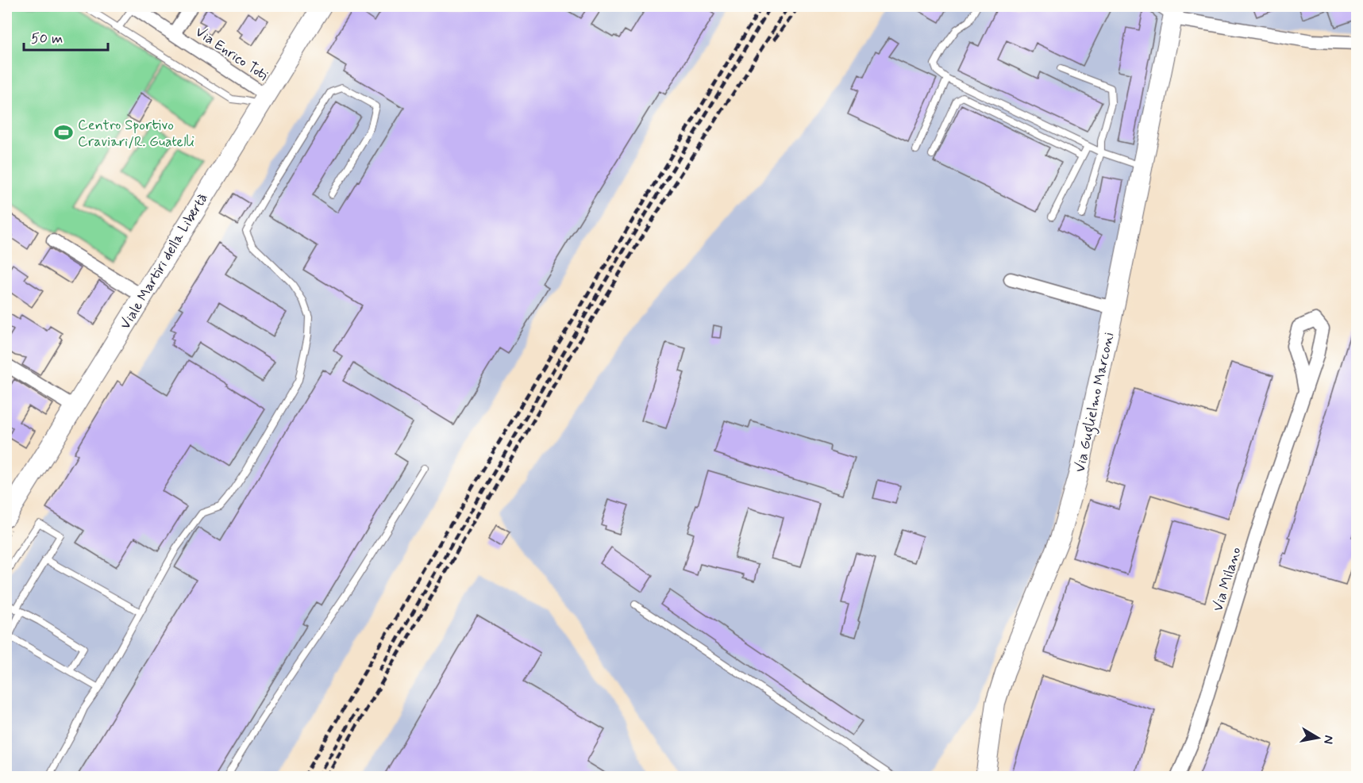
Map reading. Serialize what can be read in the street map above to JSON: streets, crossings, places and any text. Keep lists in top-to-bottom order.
{
  "streets": {
    "street": [
      "Via Enrico Toti",
      "Viale Martiri della Libertà",
      "Via Guglielmo Marconi",
      "Via Milano"
    ]
  },
  "crossings": [
    ["Via Enrico Toti", "Viale Martiri della Libertà"]
  ],
  "places": {
    "sports": ["Centro Sportivo Craviari/R. Guatelli"]
  },
  "scale_bar": "50 m",
  "north": "right"
}
